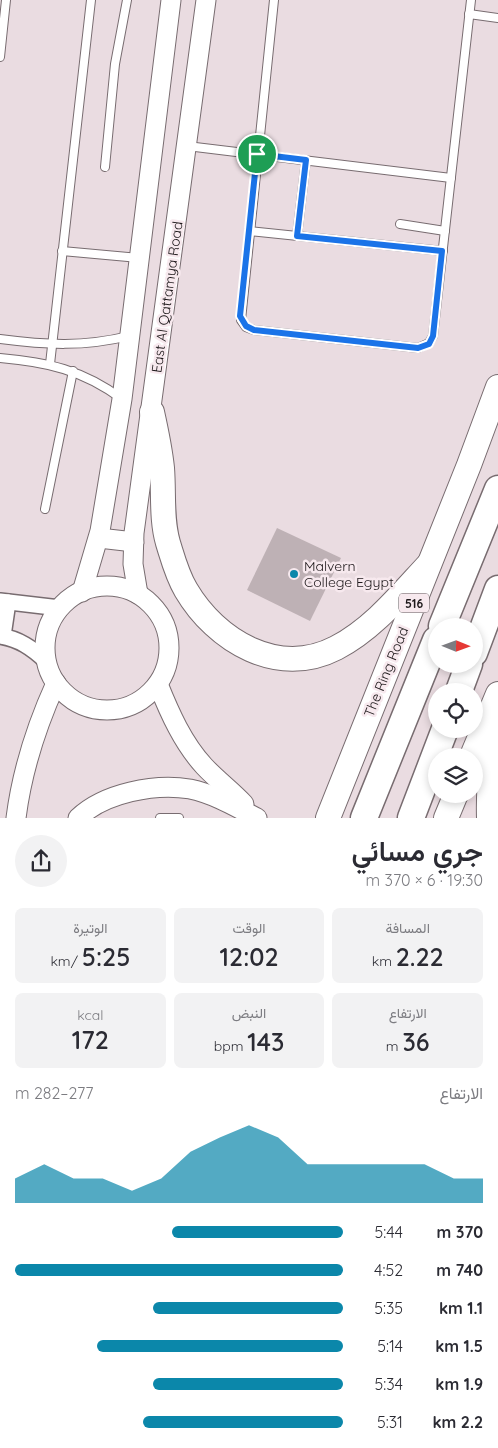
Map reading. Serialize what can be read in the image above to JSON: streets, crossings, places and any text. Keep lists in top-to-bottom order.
{
  "streets": {
    "highway": ["516", "The Ring Road"],
    "street": ["East Al Qattamya Road"]
  },
  "places": ["Malvern College Egypt"],
  "north": "right",
  "page": {
    "heading": ["جري مسائي", "19:30 · 6 × 370 m"],
    "stats": [
      ["المسافة", "2.22 km"],
      ["الوقت", "12:02"],
      ["الوتيرة", "5:25 /km"],
      ["الارتفاع", "36 m"],
      ["النبض", "143 bpm"],
      ["kcal", "172"]
    ],
    "chart": ["الارتفاع", "277–282 m"],
    "list": [
      {
        "name": "370 m",
        "note": "5:44"
      },
      {
        "name": "740 m",
        "note": "4:52"
      },
      {
        "name": "1.1 km",
        "note": "5:35"
      },
      {
        "name": "1.5 km",
        "note": "5:14"
      },
      {
        "name": "1.9 km",
        "note": "5:34"
      },
      {
        "name": "2.2 km",
        "note": "5:31"
      }
    ]
  }
}
